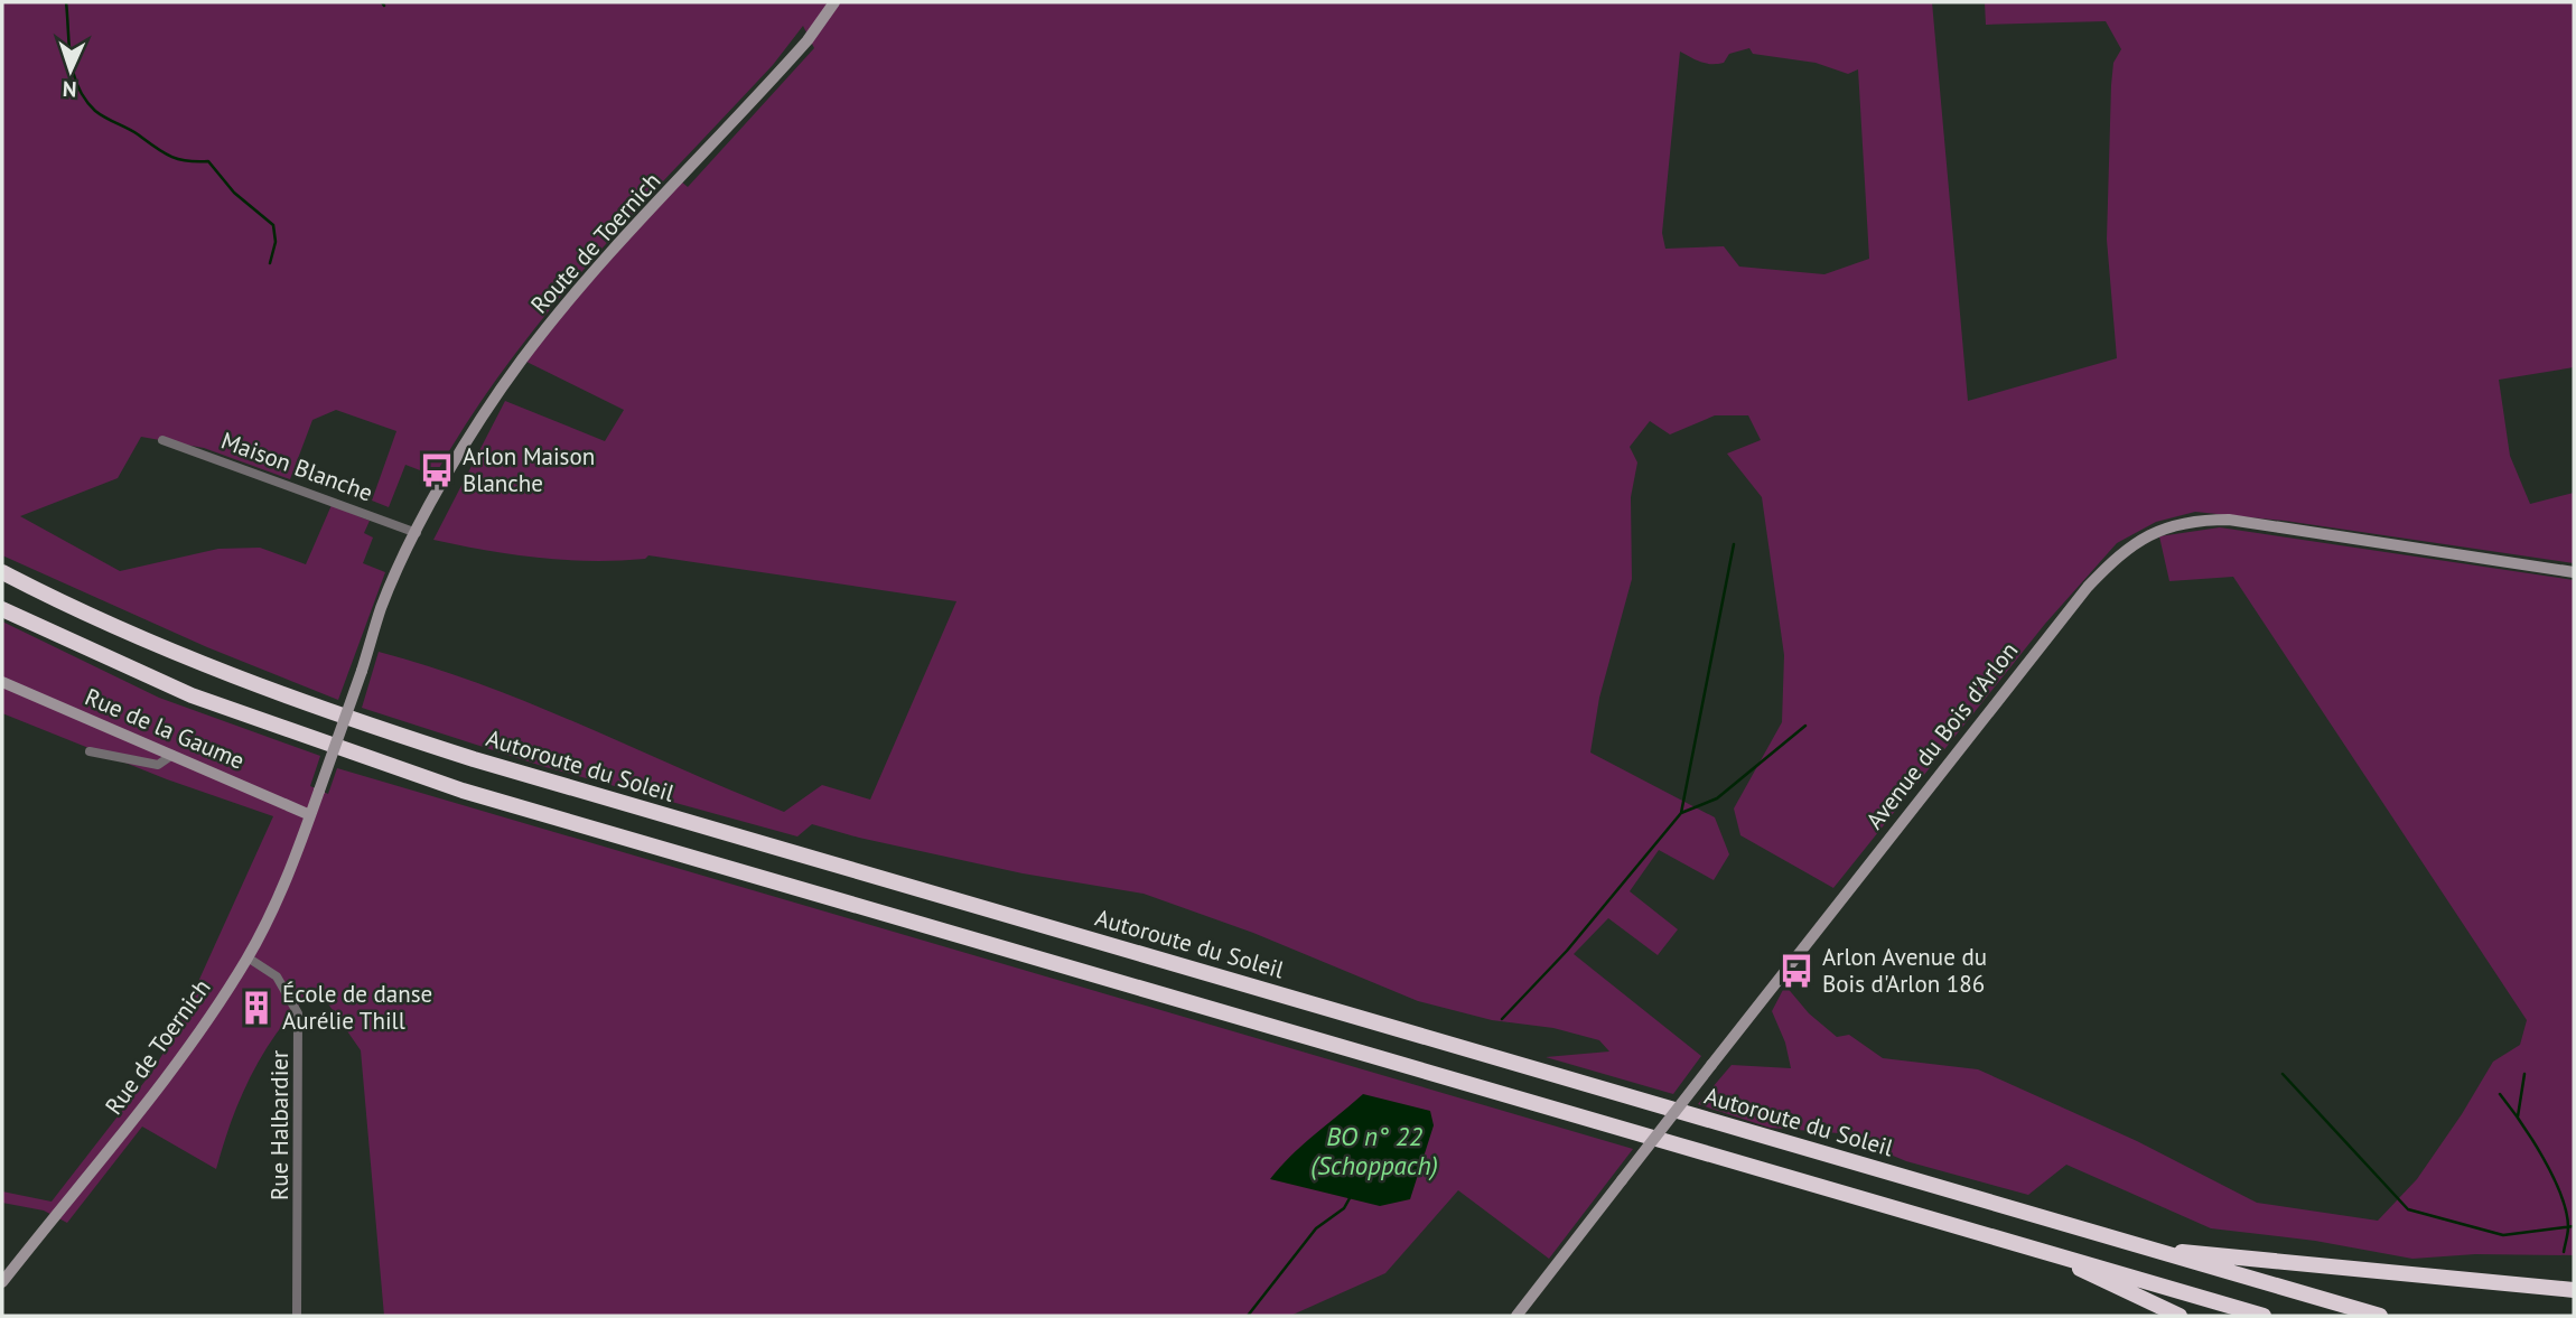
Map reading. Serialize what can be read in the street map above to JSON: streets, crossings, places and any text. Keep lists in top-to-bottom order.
{
  "streets": {
    "highway": ["Autoroute du Soleil"],
    "main road": [
      "Route de Toernich",
      "Rue de la Gaume",
      "Avenue du Bois d'Arlon",
      "Rue de Toernich"
    ],
    "street": ["Maison Blanche", "Rue Halbardier"]
  },
  "crossings": [
    ["Route de Toernich", "Maison Blanche"],
    ["Rue de la Gaume", "Rue de Toernich"],
    ["Rue de Toernich", "Rue Halbardier"]
  ],
  "water": ["BO n° 22 (Schoppach)"],
  "places": {
    "bus stop": ["Arlon Maison Blanche", "Arlon Avenue du Bois d'Arlon 186"],
    "building": ["École de danse Aurélie Thill"]
  },
  "north": "bottom"
}
